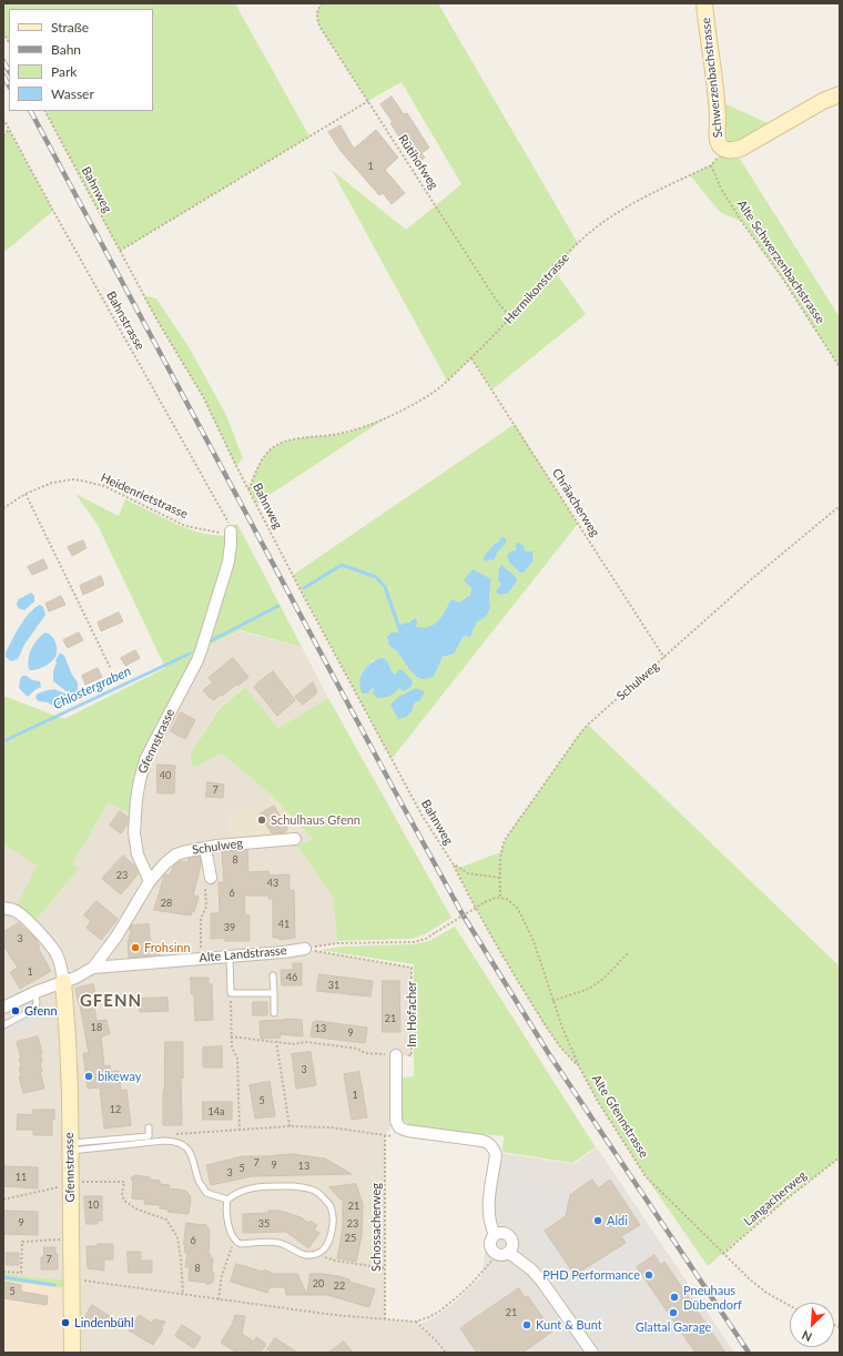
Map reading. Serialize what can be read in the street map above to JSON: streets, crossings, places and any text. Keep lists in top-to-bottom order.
{
  "streets": {
    "street": [
      "Schwerzenbachstrasse",
      "Schulweg",
      "Gfennstrasse",
      "Alte Landstrasse",
      "Im Hofacher"
    ],
    "path": [
      "Rütihofweg",
      "Bahnweg",
      "Alte Schwerzenbachstrasse",
      "Hermikonstrasse",
      "Bahnstrasse",
      "Heidenrietstrasse",
      "Chräacherweg",
      "Alte Gfennstrasse",
      "Langacherweg",
      "Schossacherweg"
    ]
  },
  "crossings": [
    ["Schwerzenbachstrasse", "Hermikonstrasse"],
    ["Rütihofweg", "Hermikonstrasse"],
    ["Bahnweg", "Hermikonstrasse"],
    ["Bahnweg", "Schulweg"],
    ["Alte Schwerzenbachstrasse", "Hermikonstrasse"],
    ["Hermikonstrasse", "Chräacherweg"],
    ["Bahnstrasse", "Heidenrietstrasse"],
    ["Bahnstrasse", "Gfennstrasse"],
    ["Heidenrietstrasse", "Gfennstrasse"],
    ["Chräacherweg", "Schulweg"],
    ["Schulweg", "Gfennstrasse"],
    ["Schulweg", "Alte Landstrasse"],
    ["Schulweg", "Alte Gfennstrasse"],
    ["Gfennstrasse", "Alte Landstrasse"],
    ["Alte Landstrasse", "Im Hofacher"],
    ["Alte Landstrasse", "Alte Gfennstrasse"],
    ["Alte Gfennstrasse", "Langacherweg"]
  ],
  "districts": ["GFENN"],
  "water": ["Chlostergraben"],
  "places": [
    "Schulhaus Gfenn",
    "Frohsinn",
    "Gfenn",
    "bikeway",
    "Aldi",
    "PHD Performance",
    "Pneuhaus Dübendorf",
    "Glattal Garage",
    "Lindenbühl",
    "Kunt & Bunt"
  ],
  "house_numbers": [
    "1",
    "40",
    "7",
    "8",
    "23",
    "43",
    "6",
    "28",
    "41",
    "39",
    "3",
    "1",
    "46",
    "31",
    "21",
    "18",
    "13",
    "9",
    "3",
    "1",
    "5",
    "12",
    "14a",
    "7",
    "9",
    "13",
    "5",
    "3",
    "11",
    "10",
    "21",
    "9",
    "35",
    "23",
    "25",
    "6",
    "7",
    "8",
    "20",
    "22",
    "5",
    "21"
  ],
  "legend": [
    "Straße",
    "Bahn",
    "Park",
    "Wasser"
  ],
  "north": "bottom left"
}
